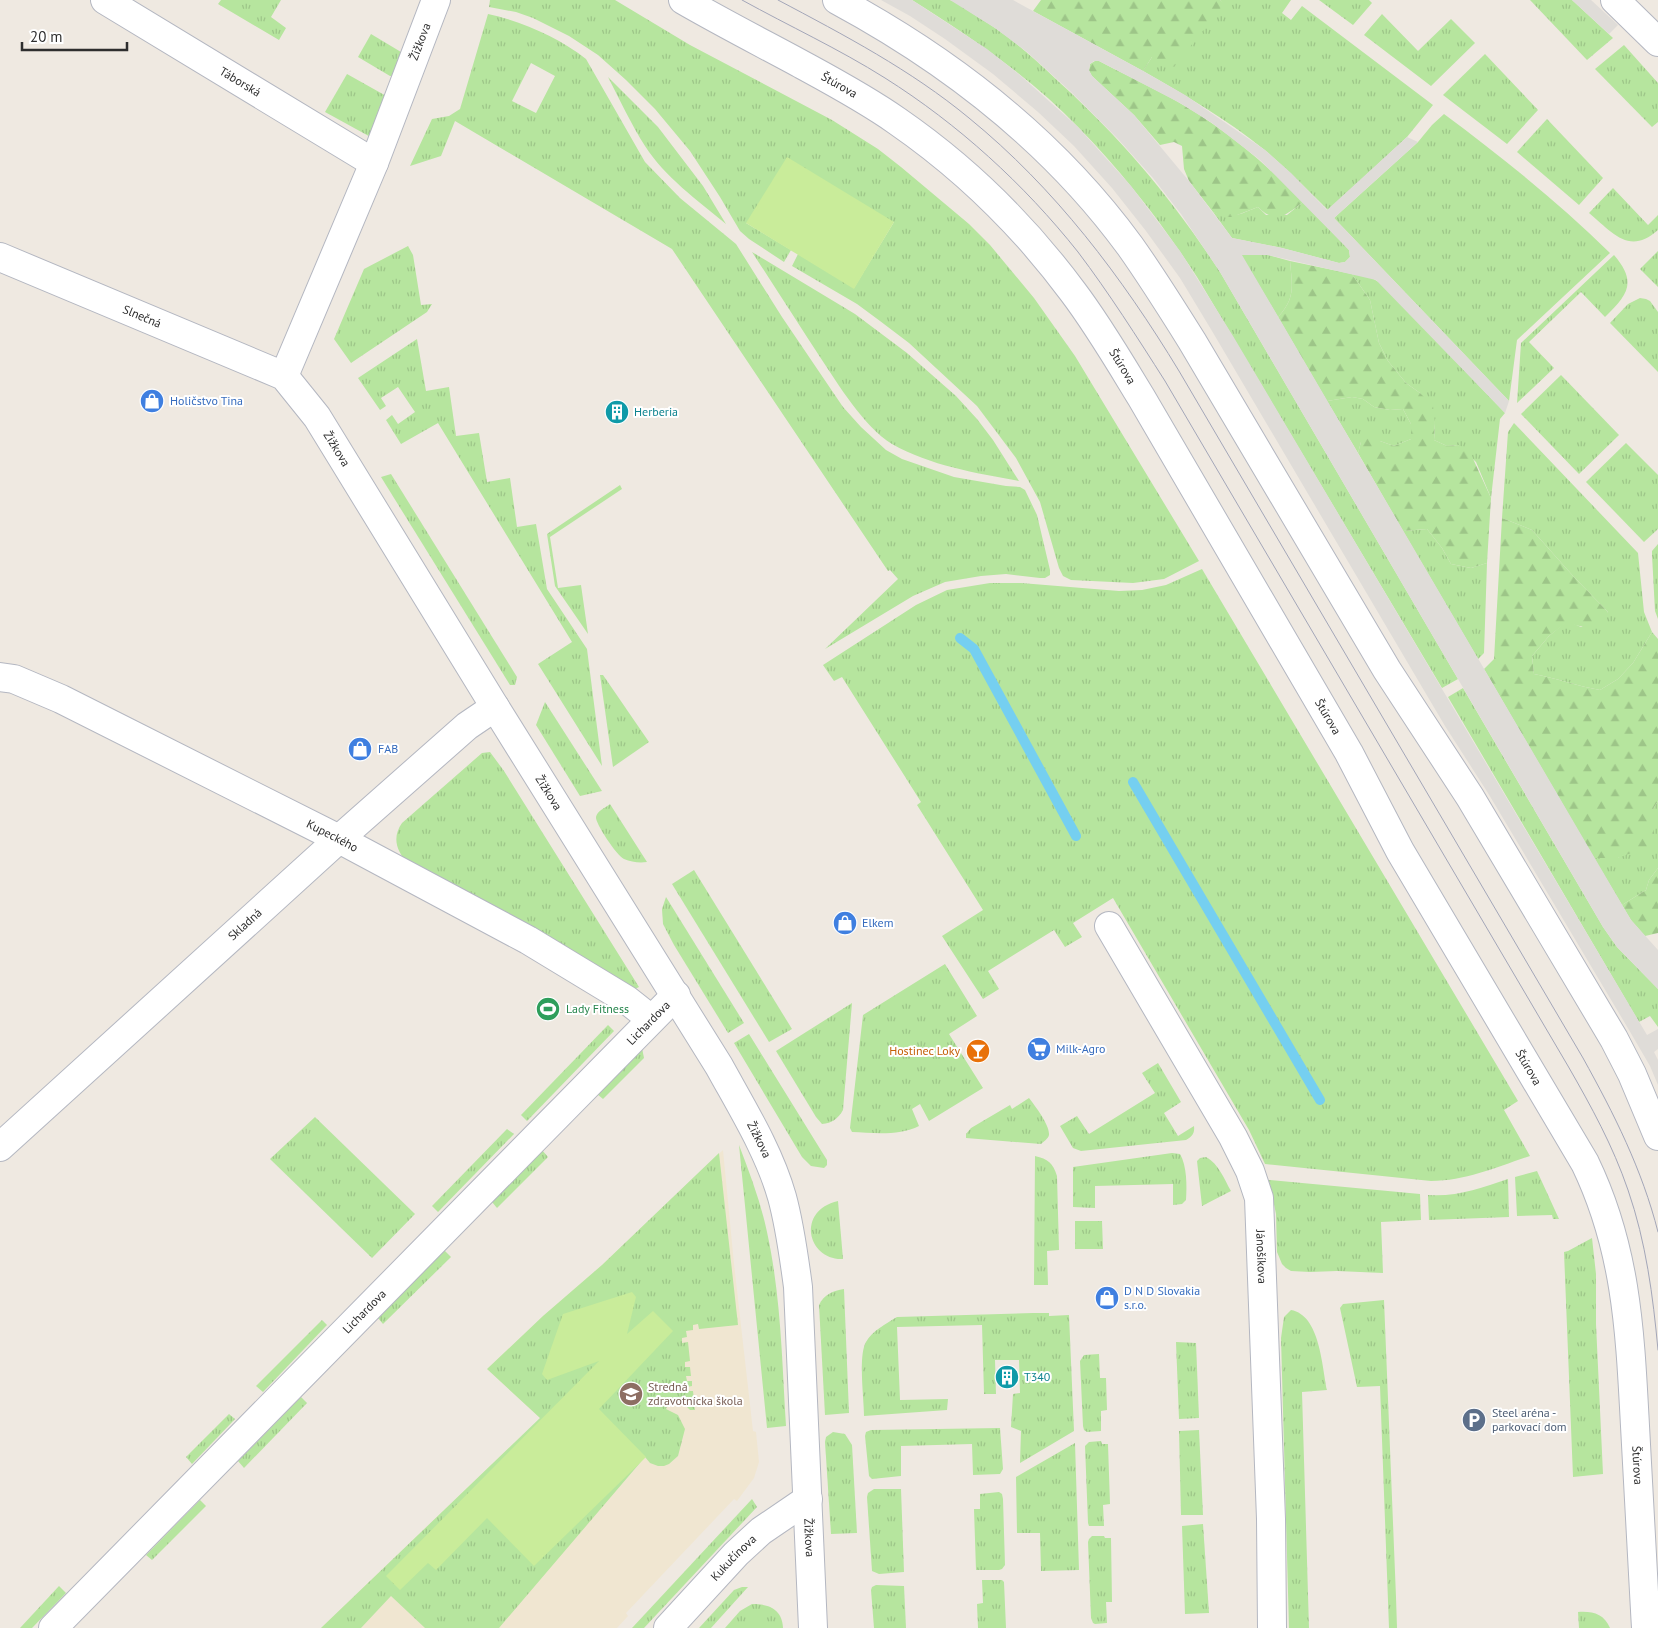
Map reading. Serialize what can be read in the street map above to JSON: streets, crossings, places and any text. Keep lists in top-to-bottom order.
{
  "streets": {
    "street": [
      "Žižkova",
      "Táborská",
      "Štúrova",
      "Slnečná",
      "Kupeckého",
      "Skladná",
      "Lichardova",
      "Jánošíkova",
      "Kukučínova"
    ]
  },
  "crossings": [
    ["Žižkova", "Táborská"],
    ["Žižkova", "Slnečná"],
    ["Žižkova", "Skladná"],
    ["Žižkova", "Lichardova"],
    ["Žižkova", "Kukučínova"],
    ["Kupeckého", "Skladná"],
    ["Kupeckého", "Lichardova"]
  ],
  "places": {
    "shop": [
      "Holičstvo Tina",
      "FAB",
      "Elkem",
      "D N D Slovakia s.r.o."
    ],
    "building": ["Herberia", "T340"],
    "sports": ["Lady Fitness"],
    "supermarket": ["Milk-Agro"],
    "bar": ["Hostinec Loky"],
    "school or university": ["Stredná zdravotnícka škola"],
    "parking": ["Steel aréna - parkovací dom"]
  },
  "scale_bar": "20 m"
}
